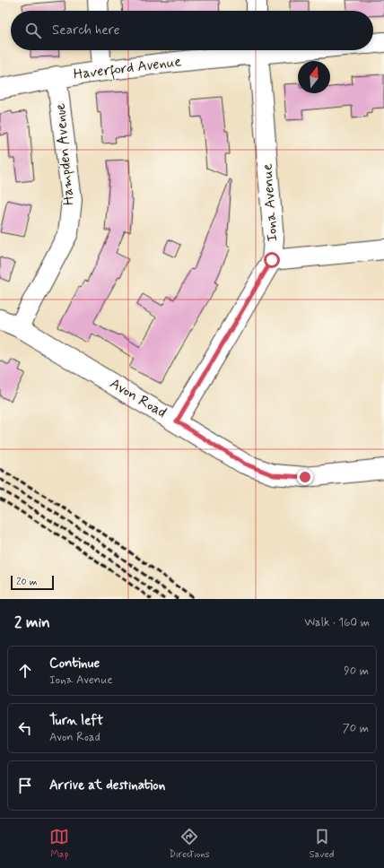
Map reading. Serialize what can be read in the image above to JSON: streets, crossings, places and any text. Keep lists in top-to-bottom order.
{
  "streets": {
    "street": [
      "Haverford Avenue",
      "Hampden Avenue",
      "Iona Avenue",
      "Avon Road"
    ]
  },
  "crossings": [
    ["Haverford Avenue", "Hampden Avenue"],
    ["Hampden Avenue", "Avon Road"],
    ["Iona Avenue", "Avon Road"]
  ],
  "scale_bar": "20 m",
  "north": "top",
  "page": {
    "search": "Search here",
    "scale": "20 m",
    "heading": ["2 min", "Walk · 160 m"],
    "list": [
      ["Continue", "Iona Avenue", "90 m"],
      ["Turn left", "Avon Road", "70 m"],
      "Arrive at destination"
    ],
    "nav": ["Map", "Directions", "Saved"]
  }
}
